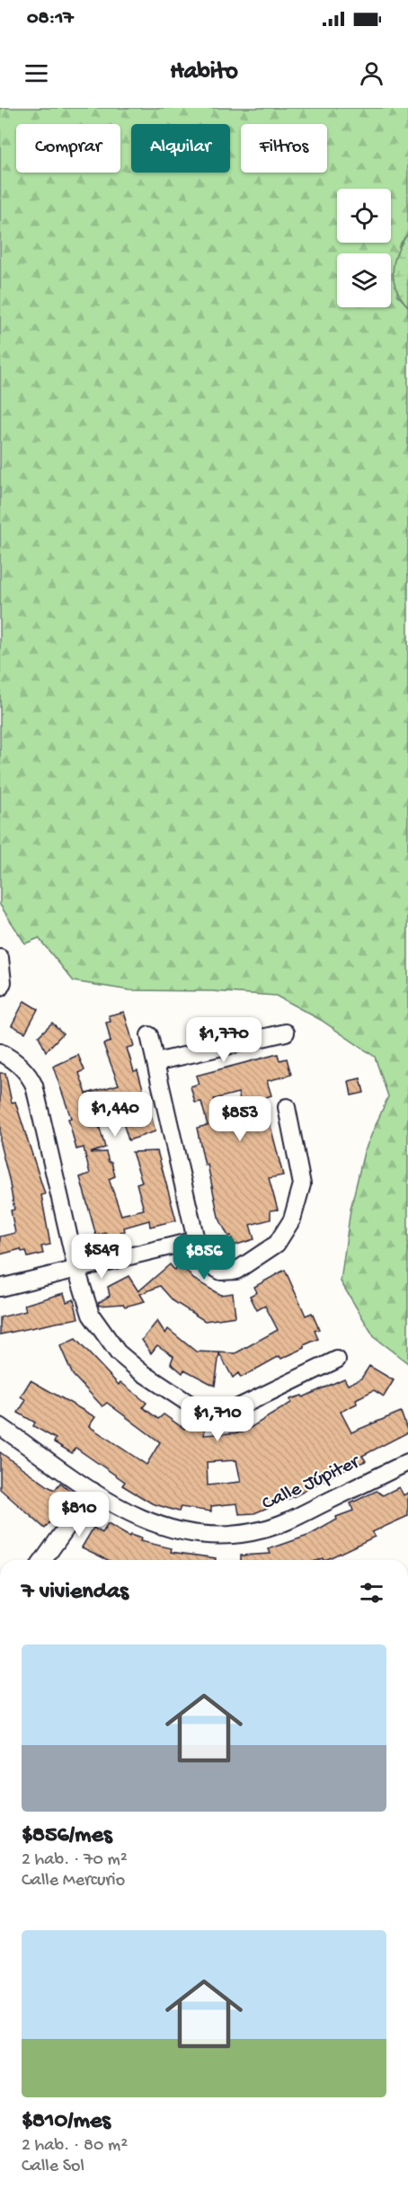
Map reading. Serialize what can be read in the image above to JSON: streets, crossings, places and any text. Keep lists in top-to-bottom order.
{
  "streets": {
    "street": ["Calle Júpiter"]
  },
  "page": {
    "status": "08:17",
    "header": "Habito",
    "chip": ["Comprar", "Alquilar", "Filtros"],
    "price": [
      "$1,770",
      "$1,440",
      "$853",
      "$549",
      "$856",
      "$1,710",
      "$810"
    ],
    "heading": "7 viviendas",
    "list": [
      {
        "name": "$856/mes",
        "note": "2 hab. · 70 m² · Calle Mercurio"
      },
      {
        "name": "$810/mes",
        "note": "2 hab. · 80 m² · Calle Sol"
      }
    ]
  }
}
